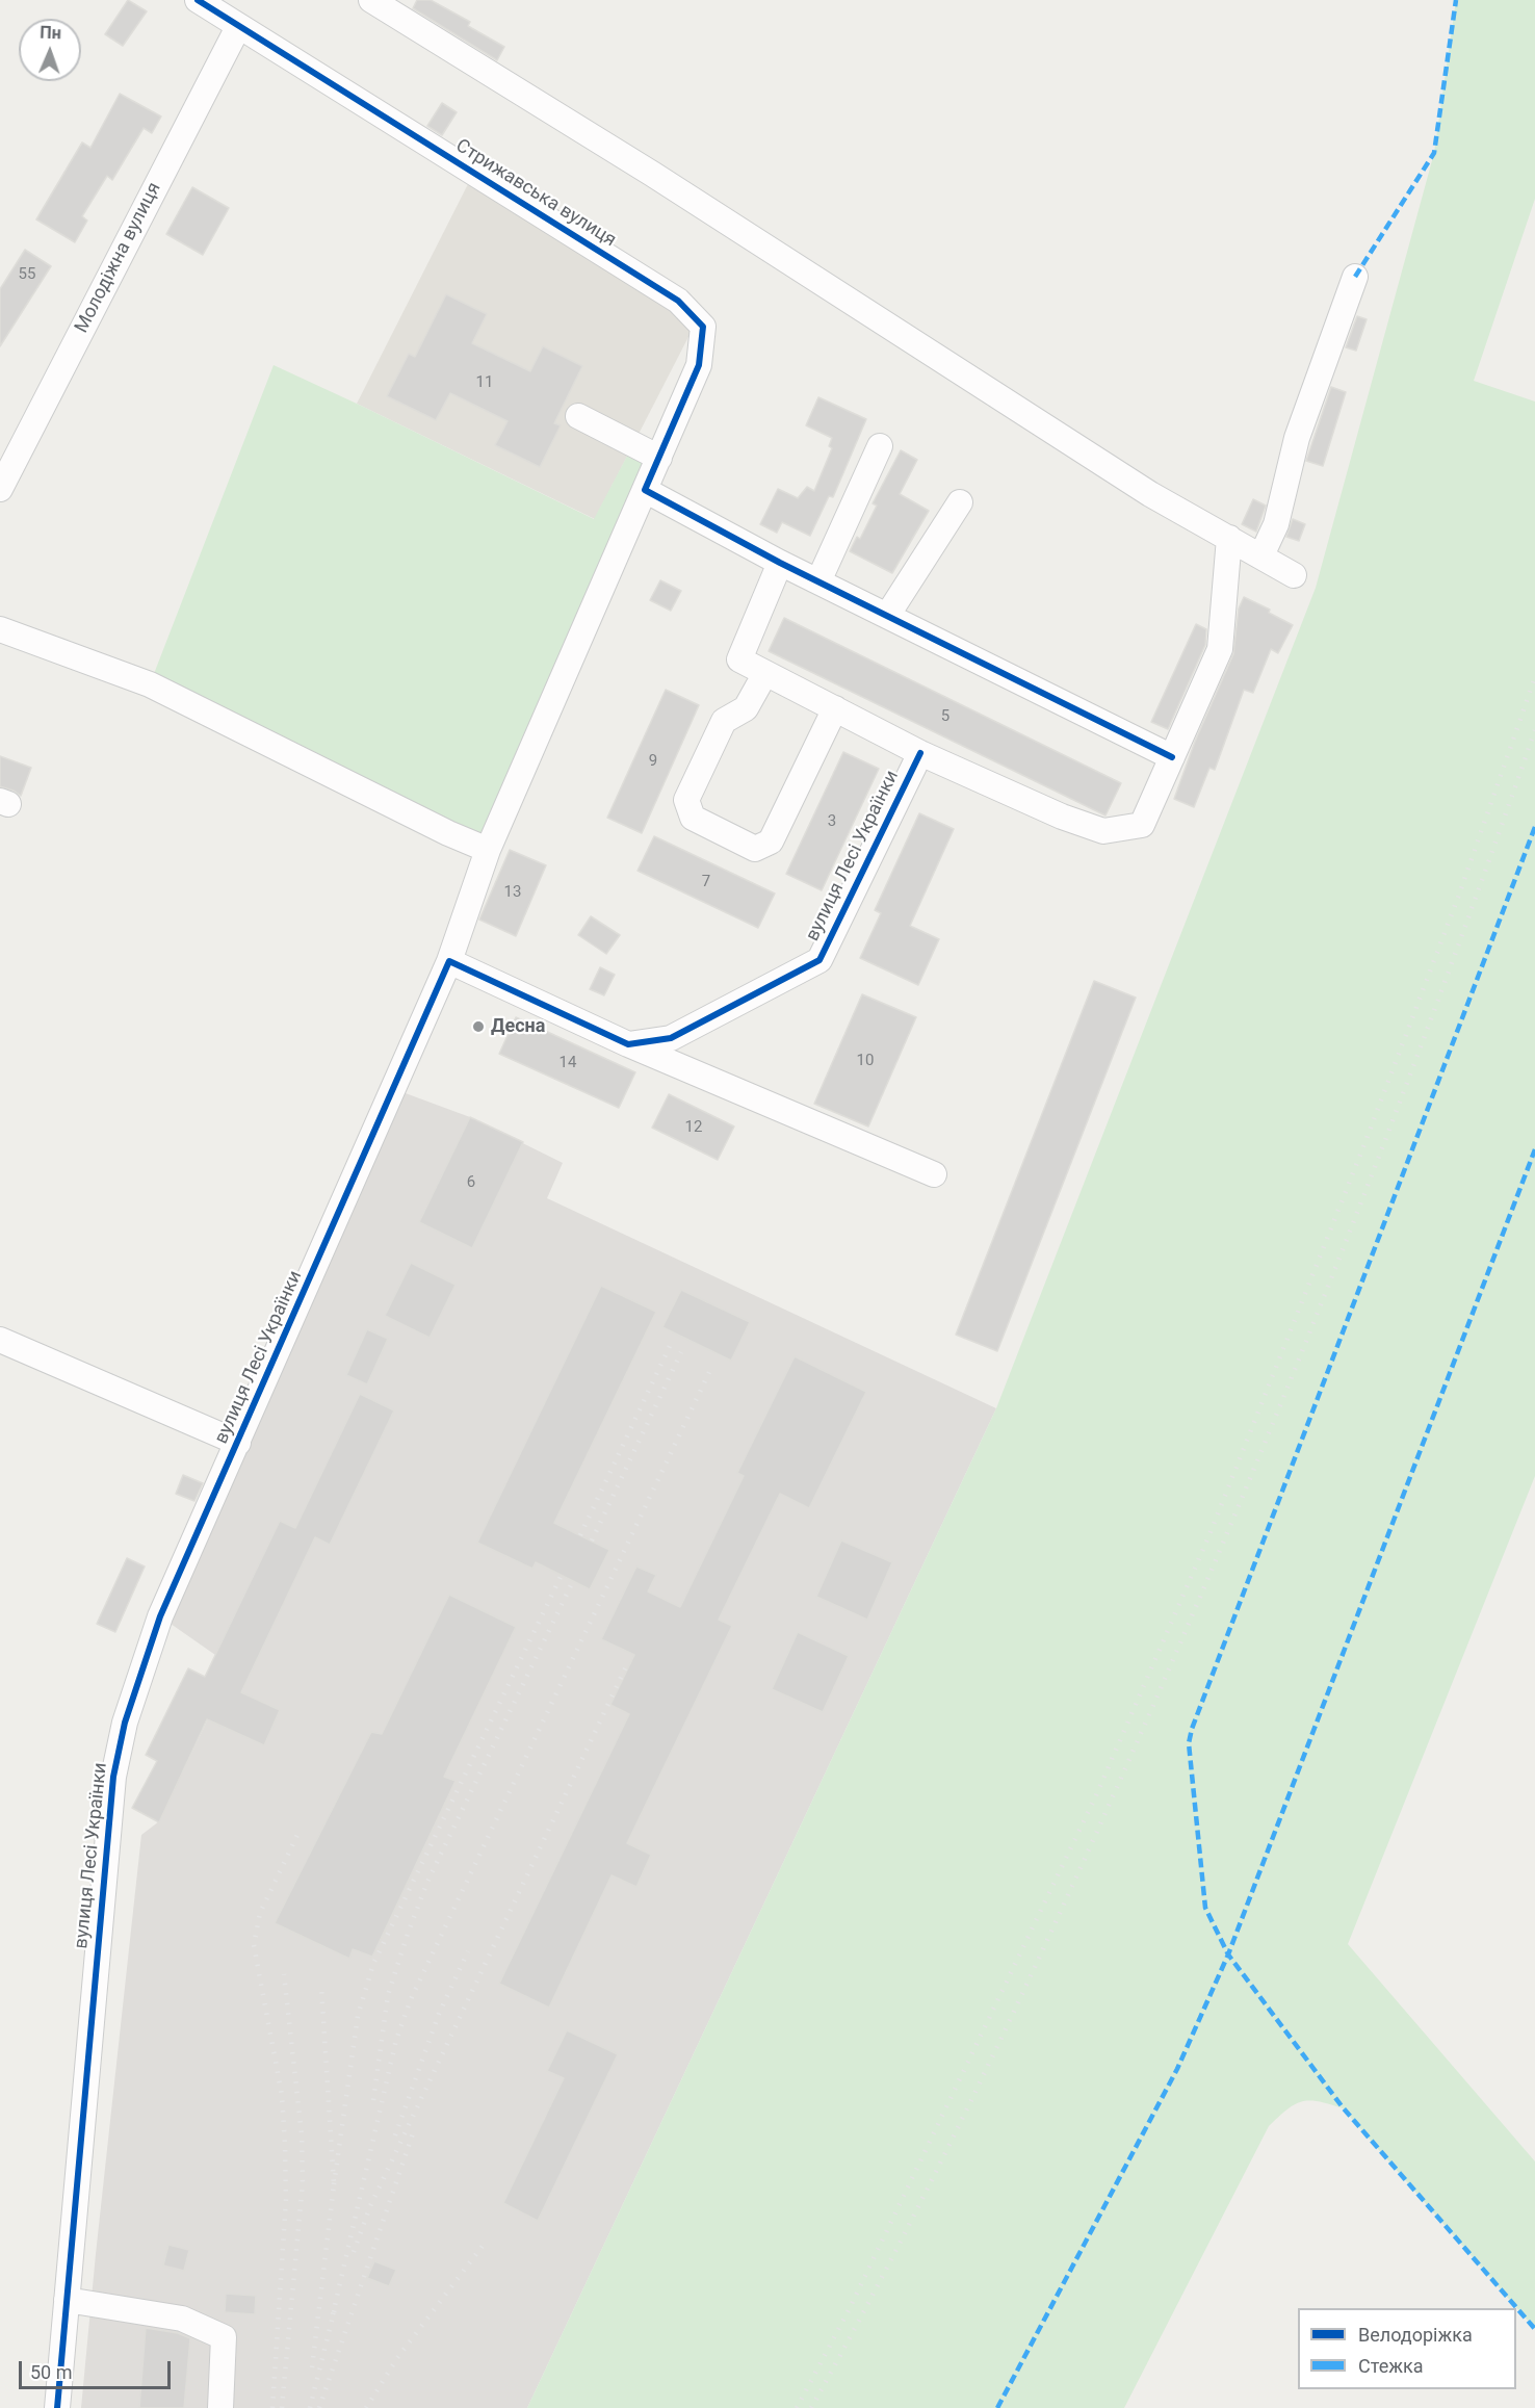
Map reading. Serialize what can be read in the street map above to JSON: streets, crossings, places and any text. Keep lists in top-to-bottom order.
{
  "streets": {
    "street": ["Стрижавська вулиця", "Молодіжна вулиця", "вулиця Лесі Українки"]
  },
  "crossings": [
    ["Стрижавська вулиця", "Молодіжна вулиця"],
    ["Стрижавська вулиця", "вулиця Лесі Українки"]
  ],
  "places": ["Десна"],
  "house_numbers": [
    "55",
    "11",
    "5",
    "9",
    "3",
    "7",
    "13",
    "10",
    "14",
    "12",
    "6"
  ],
  "legend": ["Велодоріжка", "Стежка"],
  "scale_bar": "50 m",
  "north": "top"
}
